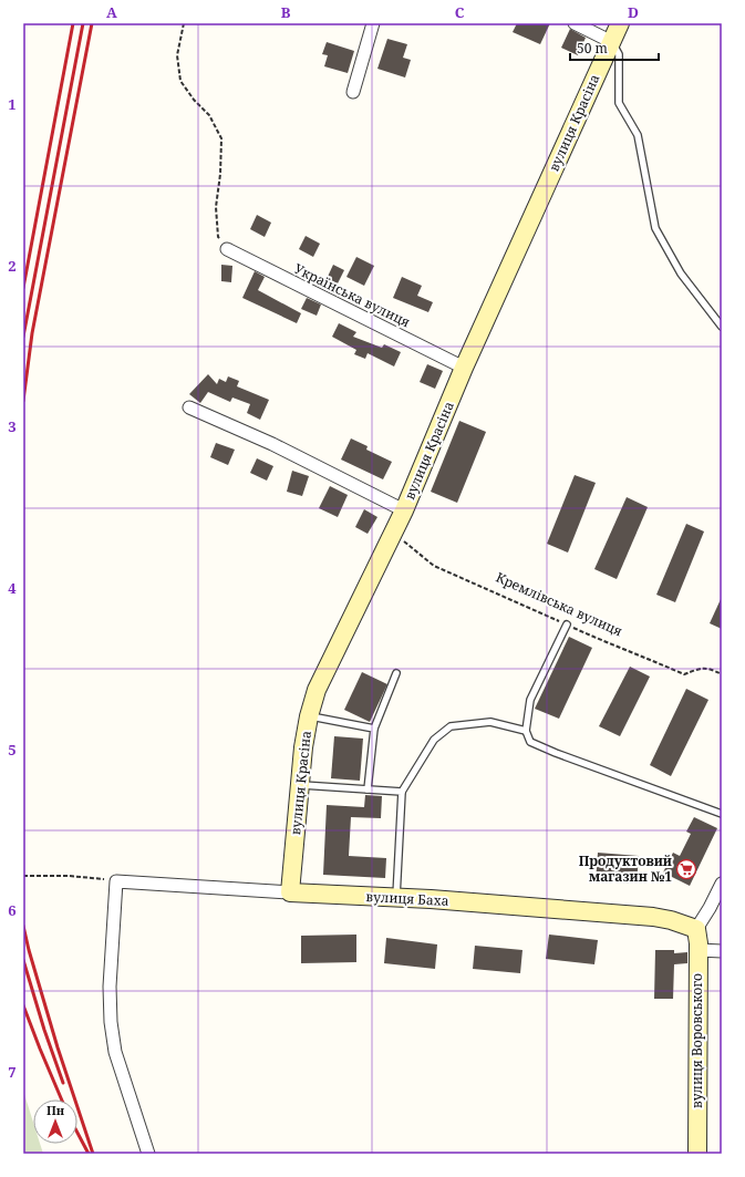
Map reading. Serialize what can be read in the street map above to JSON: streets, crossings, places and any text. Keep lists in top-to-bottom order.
{
  "streets": {
    "street": [
      "вулиця Красіна",
      "Українська вулиця",
      "вулиця Баха",
      "вулиця Воровського"
    ],
    "path": ["Кремлівська вулиця"]
  },
  "crossings": [
    ["вулиця Красіна", "Українська вулиця"],
    ["вулиця Красіна", "Кремлівська вулиця"],
    ["вулиця Красіна", "вулиця Баха"],
    ["вулиця Баха", "вулиця Воровського"]
  ],
  "places": {
    "supermarket": ["Продуктовий магазин №1"]
  },
  "scale_bar": "50 m",
  "north": "top",
  "grid": {
    "columns": [
      "A",
      "B",
      "C",
      "D"
    ],
    "rows": [
      "1",
      "2",
      "3",
      "4",
      "5",
      "6",
      "7"
    ]
  }
}
